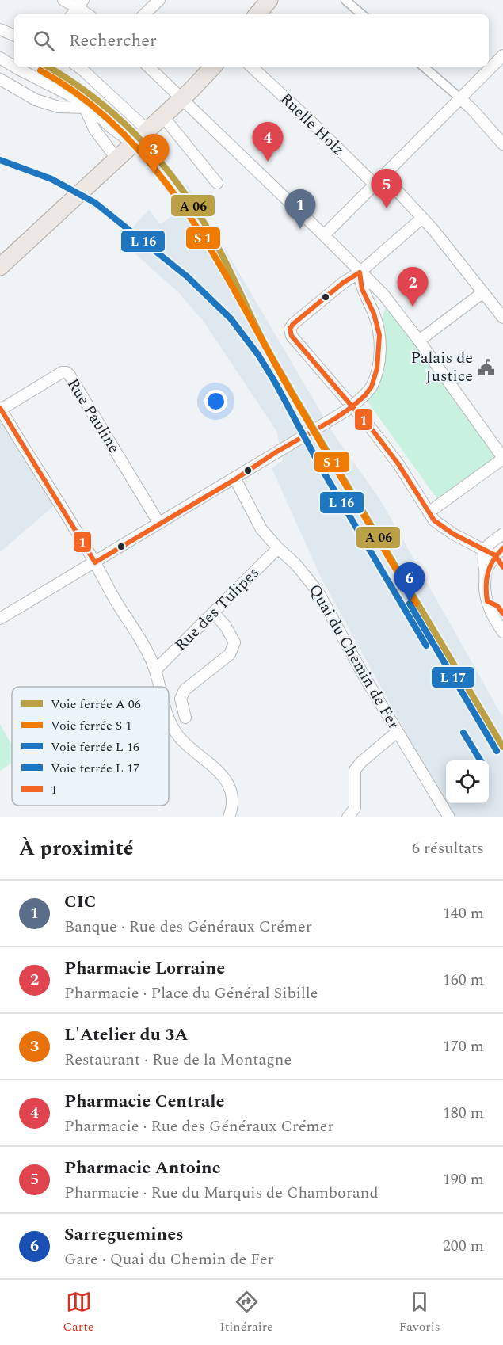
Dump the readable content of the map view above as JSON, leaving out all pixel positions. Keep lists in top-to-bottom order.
{
  "streets": {
    "street": [
      "Ruelle Holz",
      "Rue Pauline",
      "Rue des Tulipes",
      "Quai du Chemin de Fer"
    ]
  },
  "crossings": [
    ["Rue des Tulipes", "Quai du Chemin de Fer"]
  ],
  "places": {
    "public building": ["Palais de Justice"]
  },
  "lines": ["transit line 1"],
  "legend": [
    "Voie ferrée A 06",
    "Voie ferrée S 1",
    "Voie ferrée L 16",
    "Voie ferrée L 17",
    "1"
  ],
  "page": {
    "search": "Rechercher",
    "pins": [
      "4",
      "3",
      "5",
      "1",
      "2",
      "6"
    ],
    "heading": ["À proximité", "6 résultats"],
    "list": [
      {
        "mark": "1",
        "name": "CIC",
        "note": "Banque · Rue des Généraux Crémer",
        "value": "140 m"
      },
      {
        "mark": "2",
        "name": "Pharmacie Lorraine",
        "note": "Pharmacie · Place du Général Sibille",
        "value": "160 m"
      },
      {
        "mark": "3",
        "name": "L'Atelier du 3A",
        "note": "Restaurant · Rue de la Montagne",
        "value": "170 m"
      },
      {
        "mark": "4",
        "name": "Pharmacie Centrale",
        "note": "Pharmacie · Rue des Généraux Crémer",
        "value": "180 m"
      },
      {
        "mark": "5",
        "name": "Pharmacie Antoine",
        "note": "Pharmacie · Rue du Marquis de Chamborand",
        "value": "190 m"
      },
      {
        "mark": "6",
        "name": "Sarreguemines",
        "note": "Gare · Quai du Chemin de Fer",
        "value": "200 m"
      }
    ],
    "nav": ["Carte", "Itinéraire", "Favoris"]
  }
}
